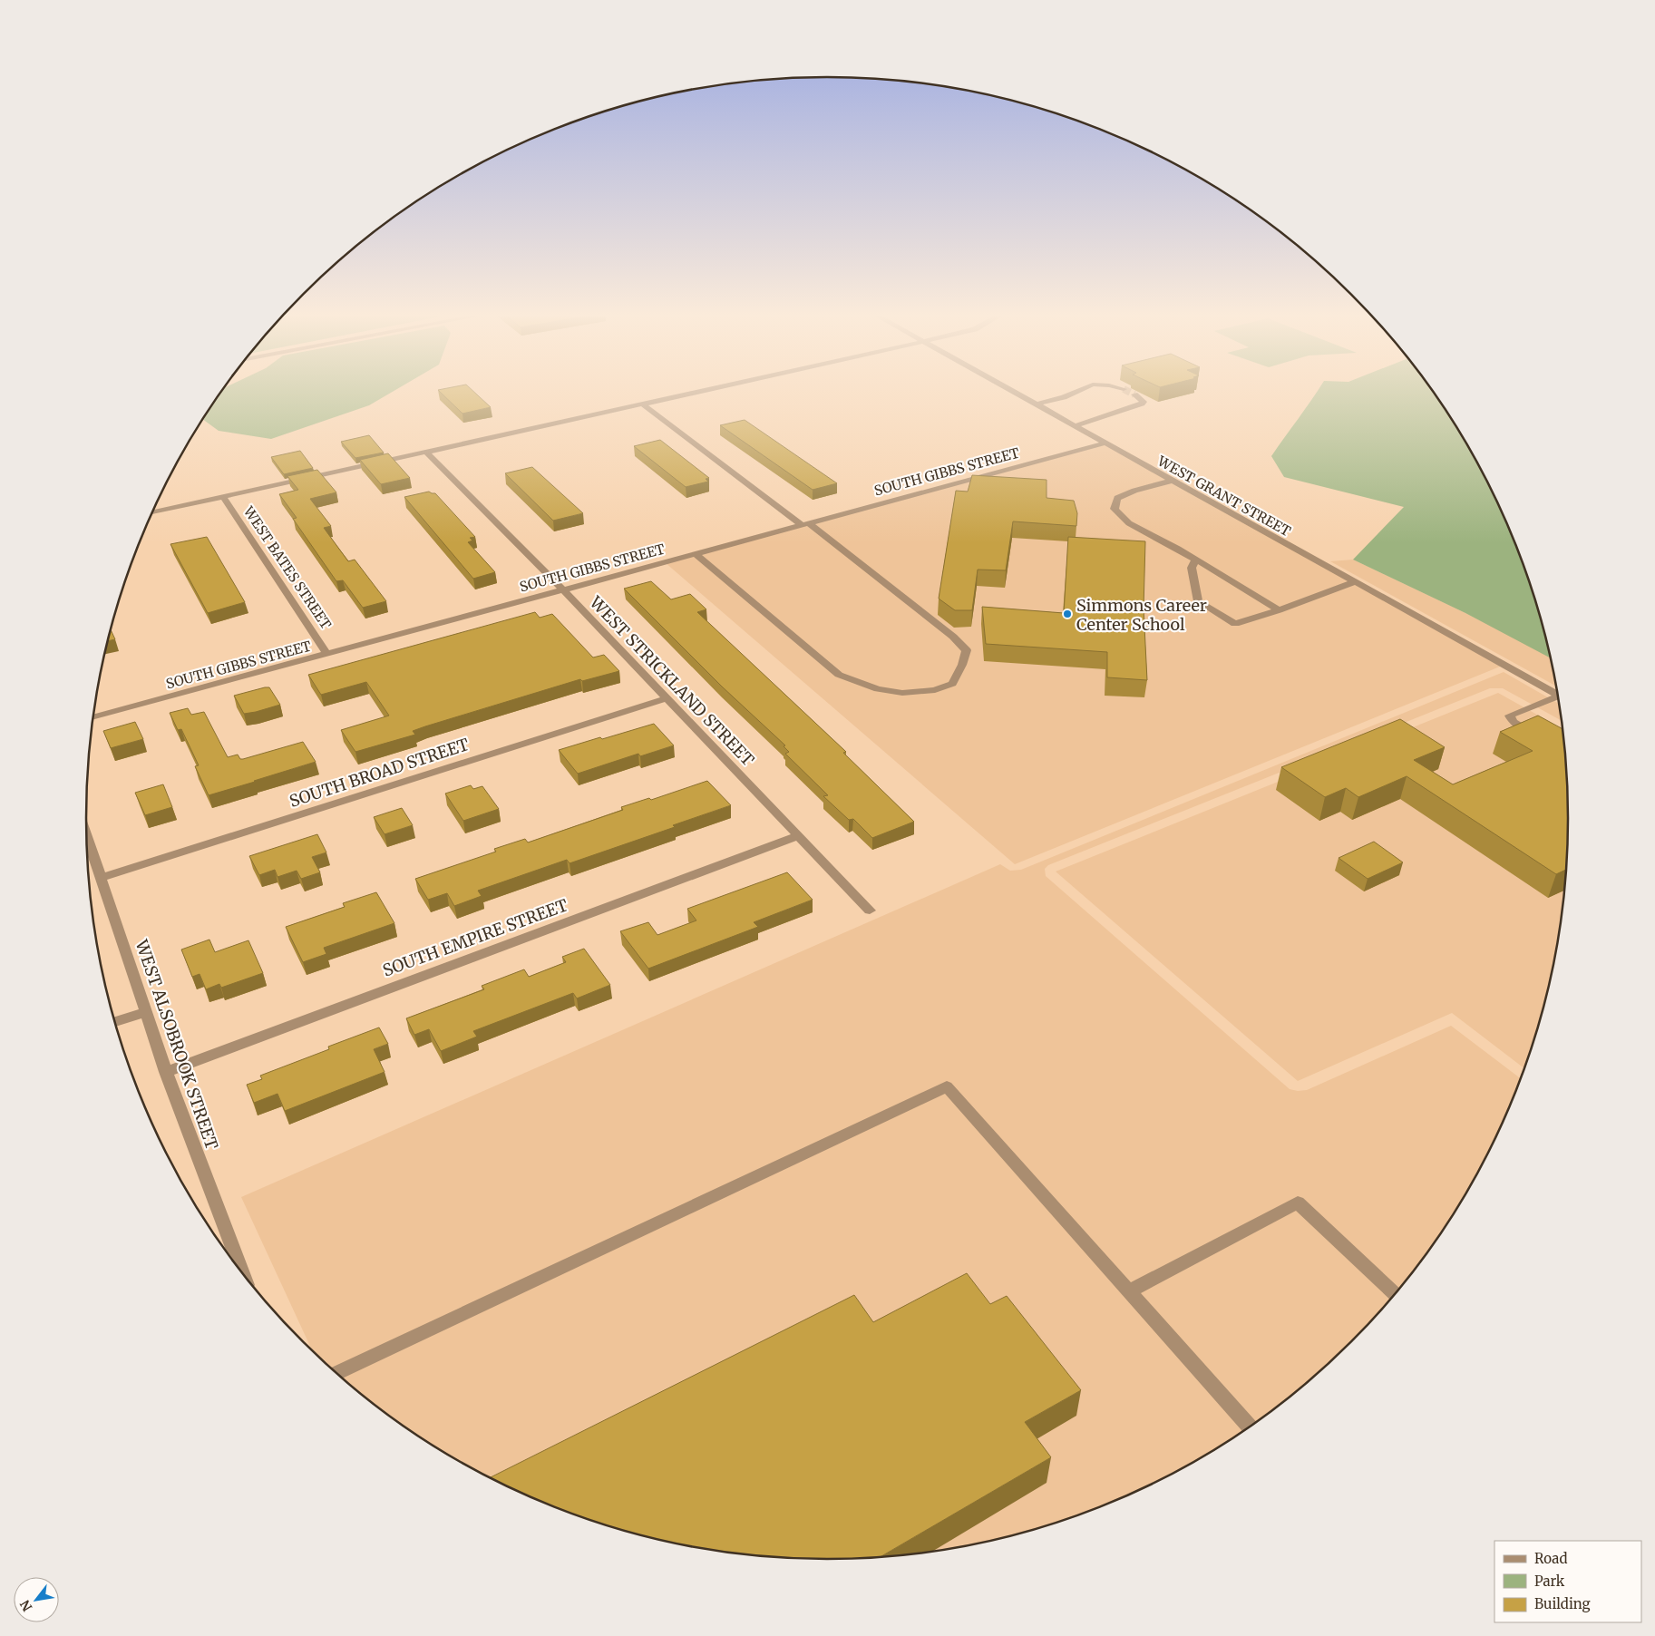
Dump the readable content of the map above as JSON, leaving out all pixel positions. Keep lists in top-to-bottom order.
{
  "streets": {
    "street": [
      "SOUTH GIBBS STREET",
      "WEST GRANT STREET",
      "WEST BATES STREET",
      "WEST STRICKLAND STREET",
      "SOUTH BROAD STREET",
      "SOUTH EMPIRE STREET",
      "WEST ALSOBROOK STREET"
    ]
  },
  "crossings": [
    ["SOUTH GIBBS STREET", "WEST GRANT STREET"],
    ["SOUTH GIBBS STREET", "WEST BATES STREET"],
    ["SOUTH GIBBS STREET", "WEST STRICKLAND STREET"],
    ["WEST STRICKLAND STREET", "SOUTH BROAD STREET"],
    ["WEST STRICKLAND STREET", "SOUTH EMPIRE STREET"],
    ["SOUTH BROAD STREET", "WEST ALSOBROOK STREET"],
    ["SOUTH EMPIRE STREET", "WEST ALSOBROOK STREET"]
  ],
  "places": ["Simmons Career Center School"],
  "legend": ["Road", "Park", "Building"],
  "north": "bottom left"
}
